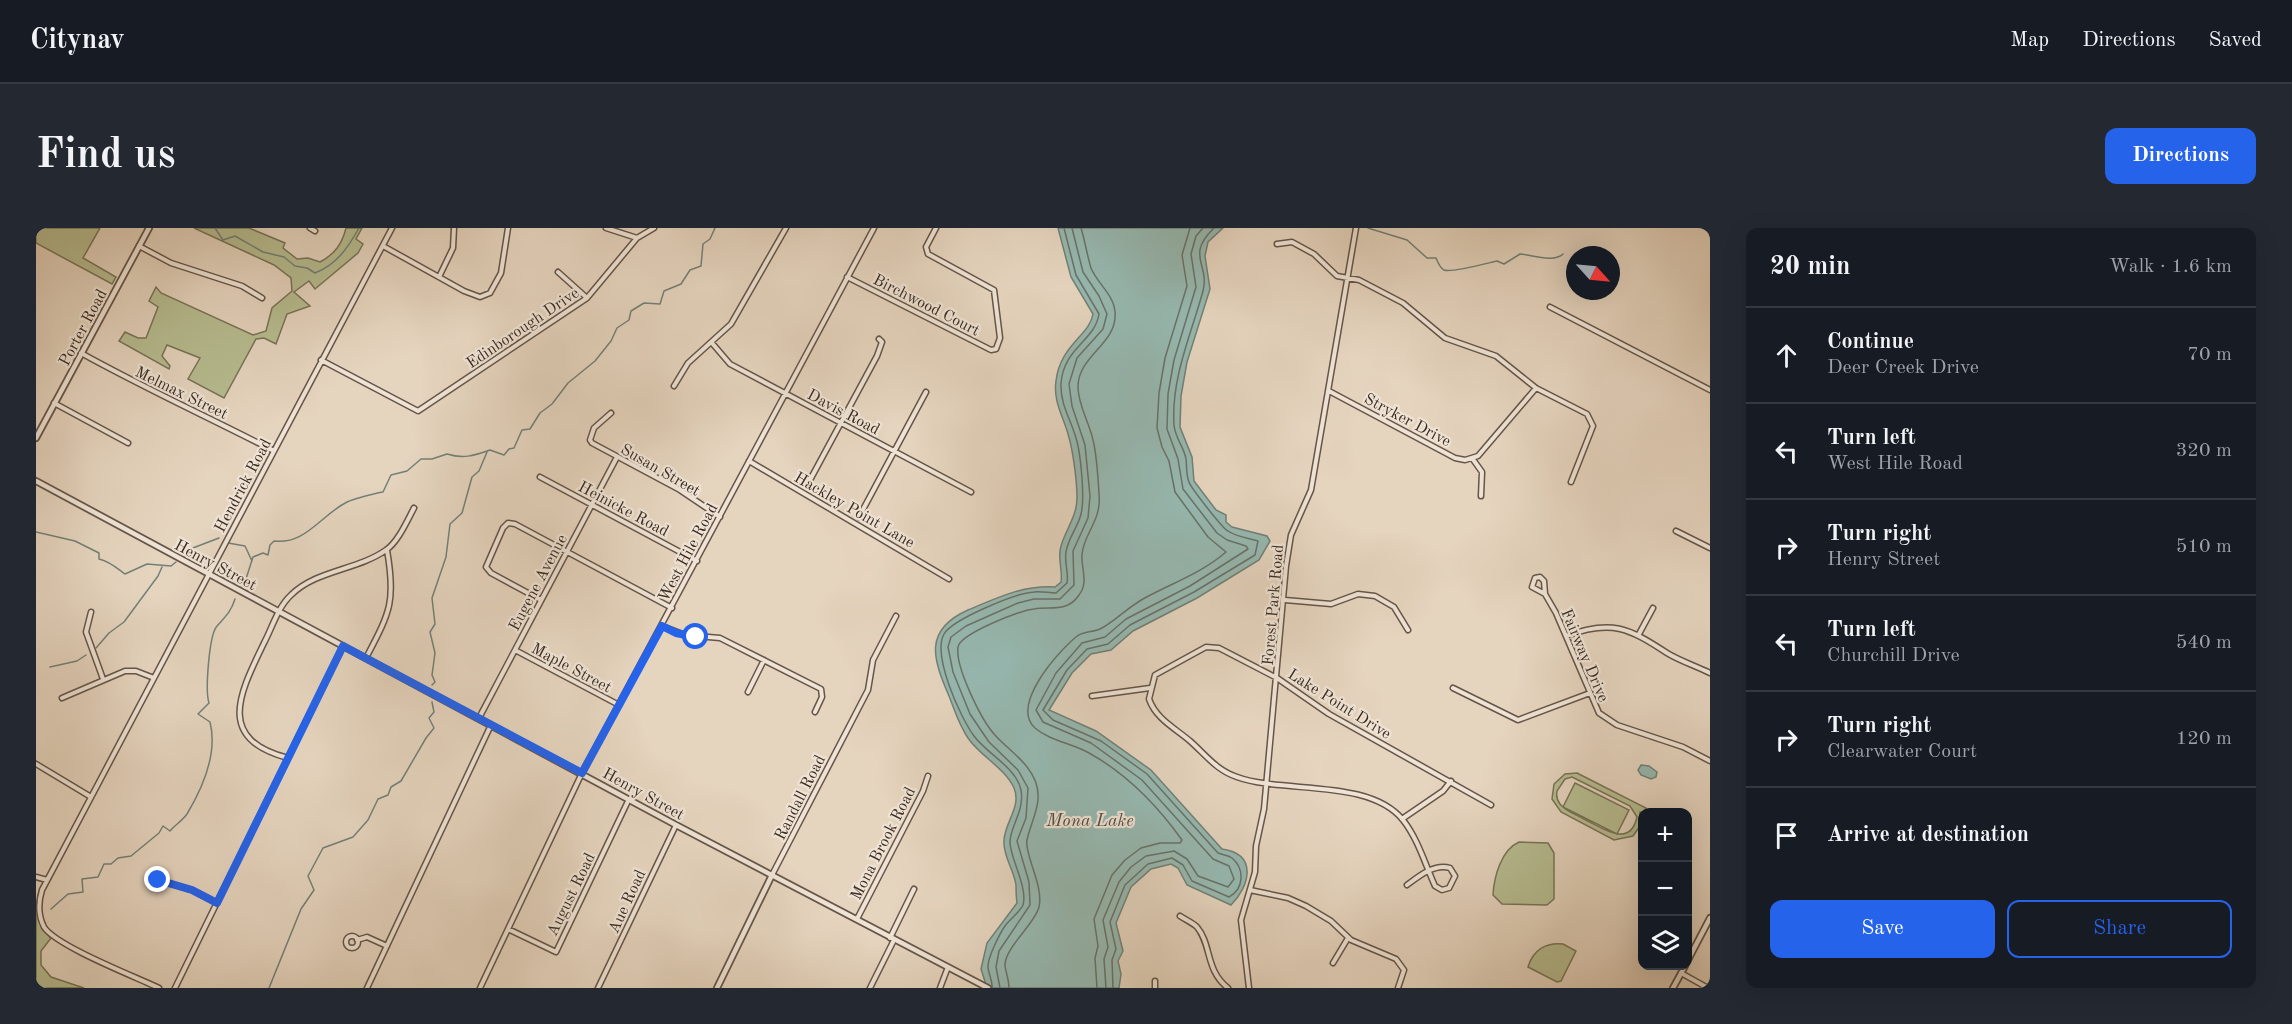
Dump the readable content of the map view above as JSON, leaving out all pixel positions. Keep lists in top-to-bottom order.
{
  "streets": {
    "street": [
      "Birchwood Court",
      "Porter Road",
      "Edinborough Drive",
      "Melmax Street",
      "Davis Road",
      "Stryker Drive",
      "Susan Street",
      "Hendrick Road",
      "Heinicke Road",
      "Hackley Point Lane",
      "West Hile Road",
      "Henry Street",
      "Eugene Avenue",
      "Forest Park Road",
      "Fairway Drive",
      "Maple Street",
      "Lake Point Drive",
      "Randall Road",
      "Mona Brook Road",
      "August Road",
      "Aue Road"
    ]
  },
  "crossings": [
    ["Birchwood Court", "West Hile Road"],
    ["Porter Road", "Melmax Street"],
    ["Edinborough Drive", "Hendrick Road"],
    ["Melmax Street", "Hendrick Road"],
    ["Davis Road", "West Hile Road"],
    ["Stryker Drive", "Forest Park Road"],
    ["Susan Street", "West Hile Road"],
    ["Susan Street", "Eugene Avenue"],
    ["Hendrick Road", "Henry Street"],
    ["Heinicke Road", "West Hile Road"],
    ["Heinicke Road", "Eugene Avenue"],
    ["Hackley Point Lane", "West Hile Road"],
    ["West Hile Road", "Henry Street"],
    ["West Hile Road", "Maple Street"],
    ["West Hile Road", "August Road"],
    ["Henry Street", "Eugene Avenue"],
    ["Henry Street", "Randall Road"],
    ["Henry Street", "Mona Brook Road"],
    ["Henry Street", "August Road"],
    ["Henry Street", "Aue Road"],
    ["Eugene Avenue", "Maple Street"],
    ["Forest Park Road", "Lake Point Drive"]
  ],
  "water": ["Mona Lake"],
  "north": "bottom right",
  "page": {
    "header": "Citynav",
    "nav": ["Map", "Directions", "Saved"],
    "buttons": [
      "Directions",
      ["Save", "Share"]
    ],
    "title": "Find us",
    "heading": ["20 min", "Walk · 1.6 km"],
    "list": [
      ["Continue", "Deer Creek Drive", "70 m"],
      ["Turn left", "West Hile Road", "320 m"],
      ["Turn right", "Henry Street", "510 m"],
      ["Turn left", "Churchill Drive", "540 m"],
      ["Turn right", "Clearwater Court", "120 m"],
      "Arrive at destination"
    ],
    "map_buttons": ["+", "−"]
  }
}
